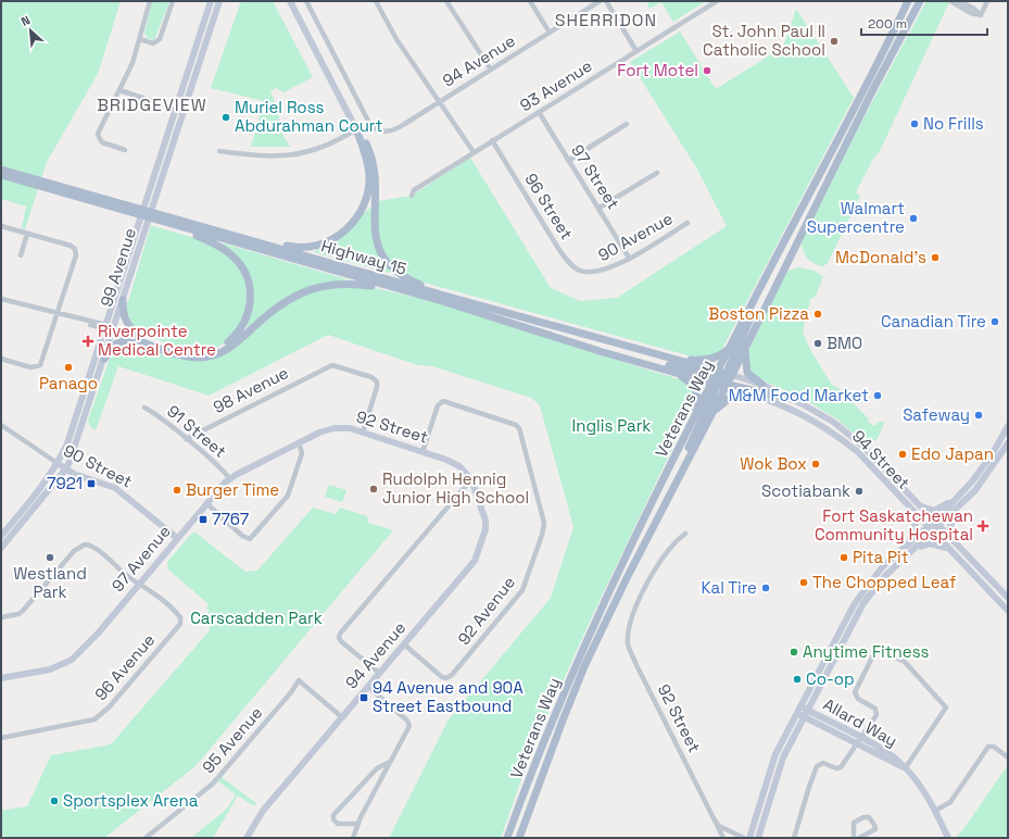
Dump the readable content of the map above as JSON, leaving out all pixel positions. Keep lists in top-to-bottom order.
{
  "streets": {
    "main road": [
      "94 Avenue",
      "Highway 15",
      "99 Avenue",
      "Veterans Way",
      "92 Street",
      "94 Street",
      "90 Street",
      "97 Avenue",
      "Allard Way"
    ],
    "street": [
      "93 Avenue",
      "97 Street",
      "96 Street",
      "90 Avenue",
      "98 Avenue",
      "91 Street",
      "92 Avenue",
      "96 Avenue",
      "95 Avenue"
    ]
  },
  "crossings": [
    ["94 Avenue", "92 Street"],
    ["94 Avenue", "92 Avenue"],
    ["94 Avenue", "95 Avenue"],
    ["93 Avenue", "97 Street"],
    ["93 Avenue", "96 Street"],
    ["97 Street", "90 Avenue"],
    ["96 Street", "90 Avenue"],
    ["Highway 15", "Veterans Way"],
    ["Highway 15", "94 Street"],
    ["99 Avenue", "90 Street"],
    ["98 Avenue", "92 Street"],
    ["98 Avenue", "91 Street"],
    ["Veterans Way", "94 Street"],
    ["92 Street", "97 Avenue"],
    ["92 Street", "92 Avenue"],
    ["91 Street", "97 Avenue"],
    ["90 Street", "97 Avenue"],
    ["97 Avenue", "96 Avenue"]
  ],
  "districts": ["SHERRIDON", "BRIDGEVIEW"],
  "parks": ["Inglis Park", "Carscadden Park"],
  "places": {
    "other": [
      "St. John Paul II Catholic School",
      "Fort Motel",
      "Muriel Ross Abdurahman Court",
      "No Frills",
      "Walmart Supercentre",
      "McDonald's",
      "Boston Pizza",
      "Canadian Tire",
      "BMO",
      "Panago",
      "M&M Food Market",
      "Safeway",
      "Edo Japan",
      "Wok Box",
      "Rudolph Hennig Junior High School",
      "Burger Time",
      "Scotiabank",
      "Westland Park",
      "Pita Pit",
      "The Chopped Leaf",
      "Kal Tire",
      "Anytime Fitness",
      "Co-op",
      "Sportsplex Arena"
    ],
    "health": ["Riverpointe Medical Centre", "Fort Saskatchewan Community Hospital"],
    "transit": ["7921", "7767", "94 Avenue and 90A Street Eastbound"]
  },
  "scale_bar": "200 m",
  "north": "top left"
}
